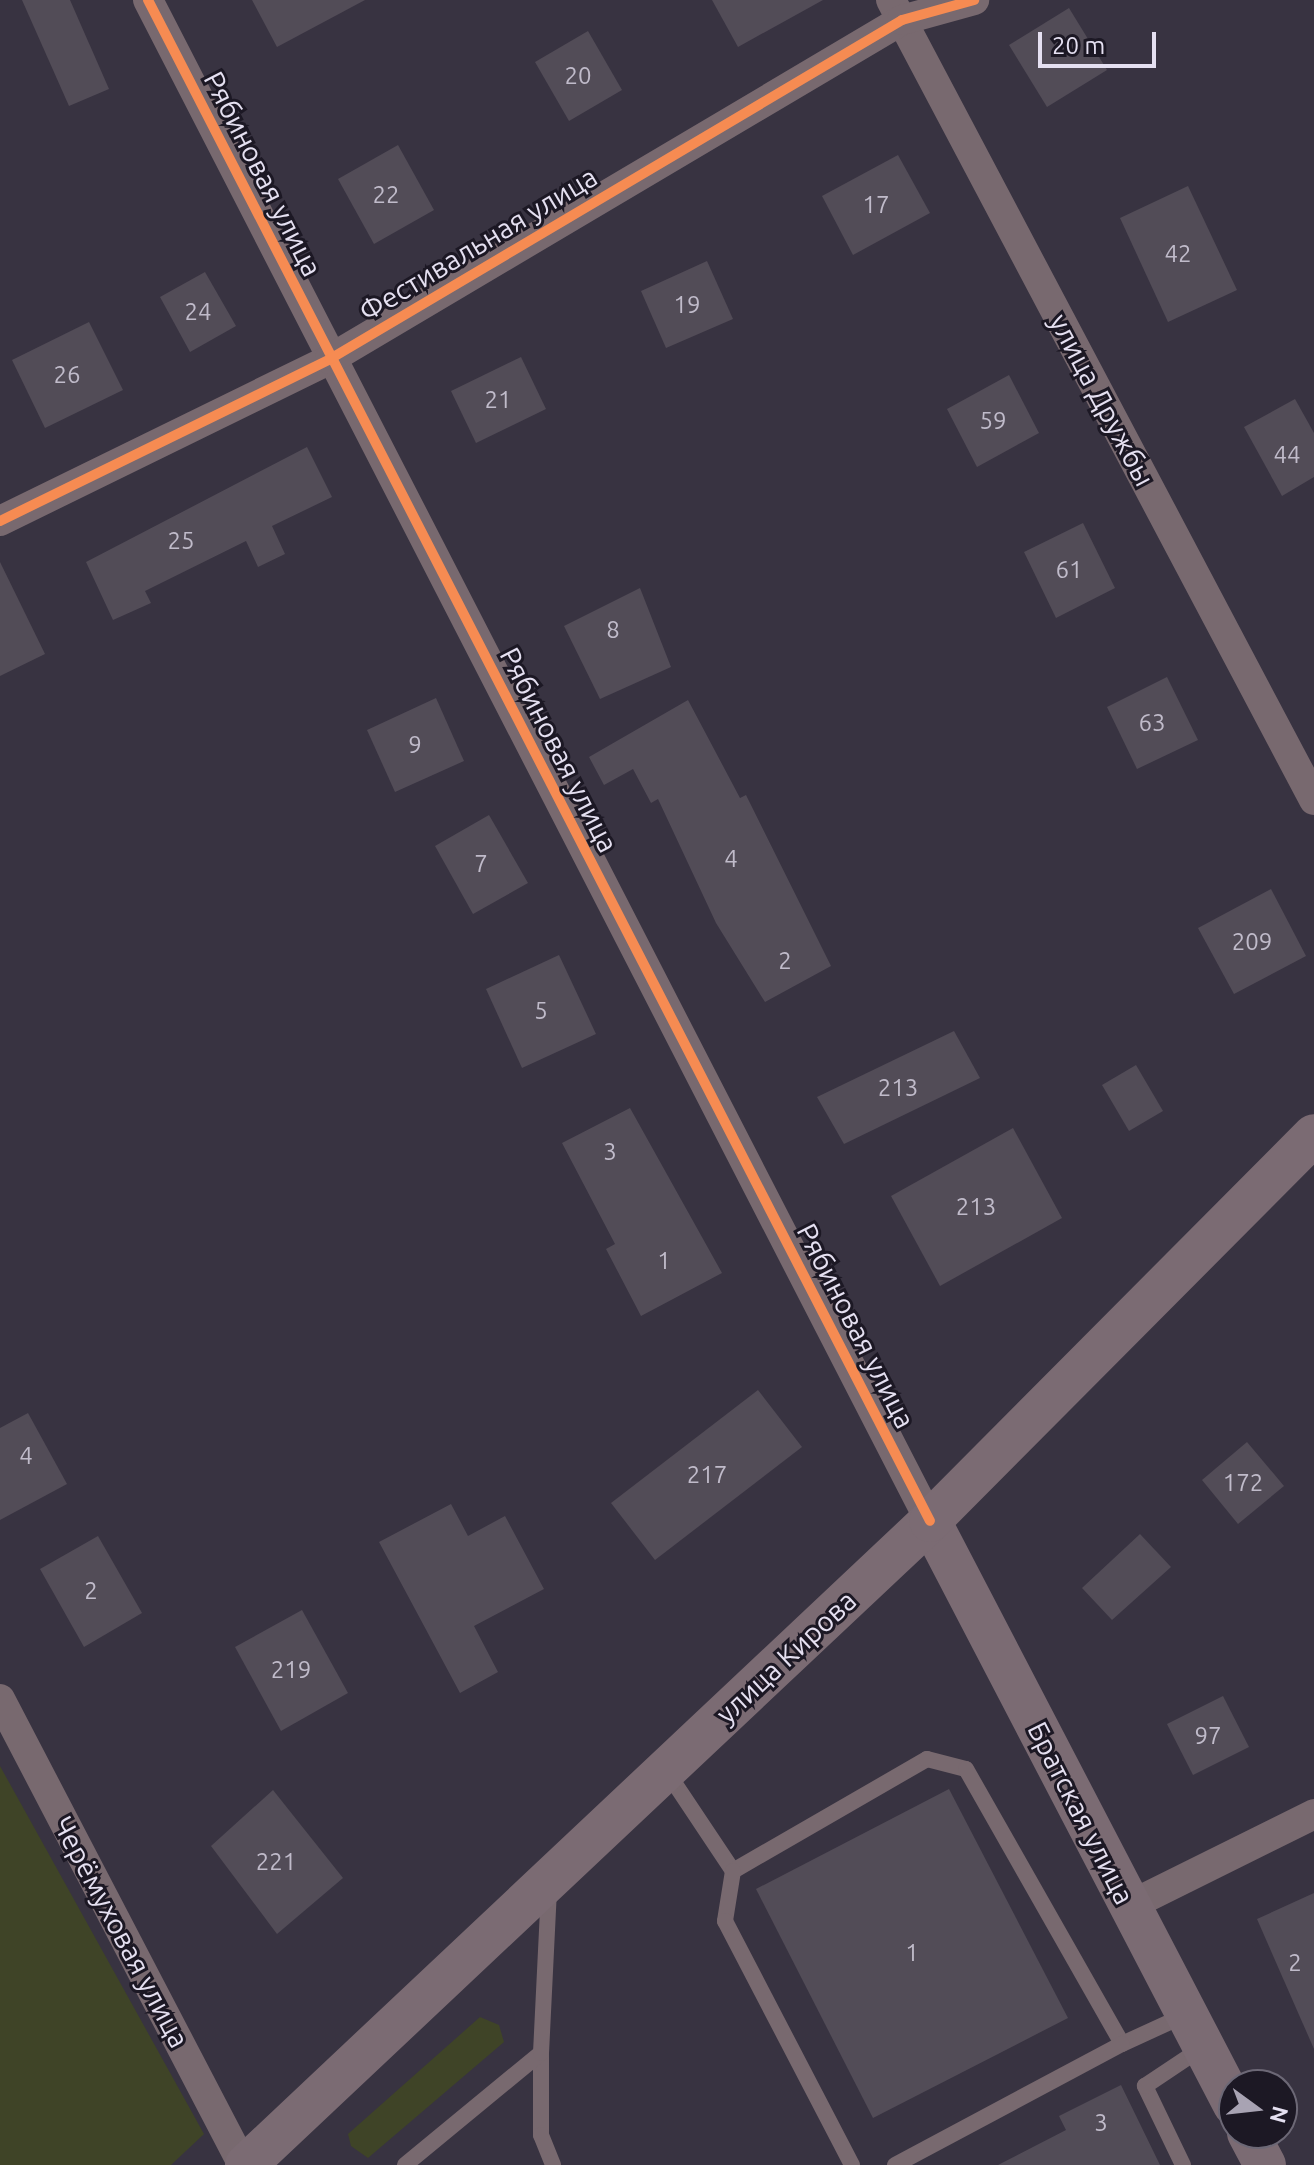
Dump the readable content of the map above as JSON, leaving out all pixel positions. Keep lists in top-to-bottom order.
{
  "streets": {
    "main road": ["улица Кирова", "Братская улица"],
    "street": [
      "Рябиновая улица",
      "Фестивальная улица",
      "улица Дружбы",
      "Черёмуховая улица"
    ]
  },
  "crossings": [
    ["Рябиновая улица", "Фестивальная улица"],
    ["Рябиновая улица", "улица Кирова"],
    ["Рябиновая улица", "Братская улица"],
    ["Фестивальная улица", "улица Дружбы"],
    ["улица Кирова", "Братская улица"],
    ["улица Кирова", "Черёмуховая улица"]
  ],
  "house_numbers": [
    "20",
    "22",
    "17",
    "42",
    "19",
    "24",
    "26",
    "21",
    "59",
    "44",
    "25",
    "61",
    "8",
    "63",
    "9",
    "4",
    "7",
    "209",
    "2",
    "5",
    "213",
    "3",
    "213",
    "1",
    "4",
    "217",
    "172",
    "2",
    "219",
    "97",
    "221",
    "1",
    "2",
    "3"
  ],
  "scale_bar": "20 m",
  "north": "right"
}
